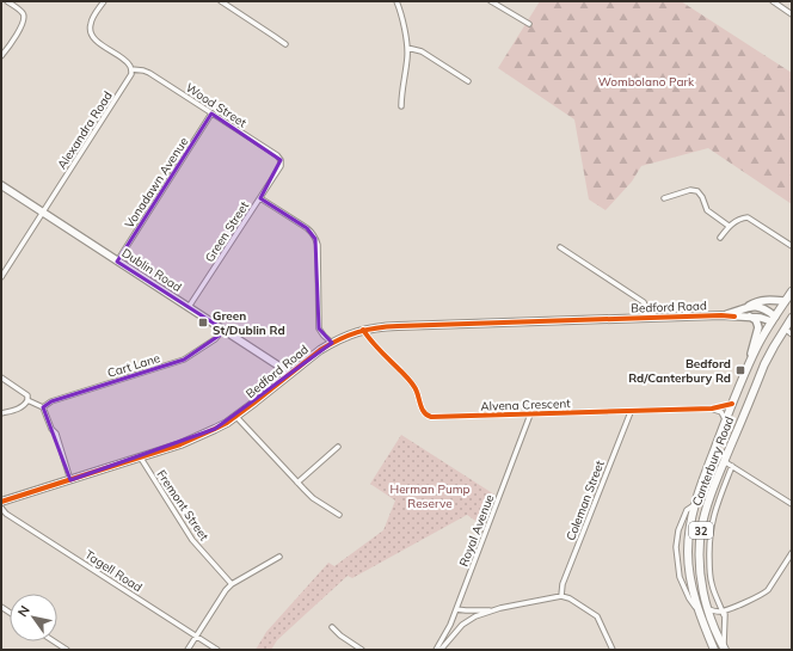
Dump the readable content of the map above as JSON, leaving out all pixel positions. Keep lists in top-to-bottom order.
{
  "streets": {
    "main road": [
      "Dublin Road",
      "Bedford Road",
      "Canterbury Road",
      "32"
    ],
    "street": [
      "Wood Street",
      "Alexandra Road",
      "Vonadawn Avenue",
      "Green Street",
      "Cart Lane",
      "Alvena Crescent",
      "Coleman Street",
      "Fremont Street",
      "Royal Avenue",
      "Tagell Road"
    ]
  },
  "crossings": [
    ["Wood Street", "Alexandra Road"],
    ["Wood Street", "Vonadawn Avenue"],
    ["Wood Street", "Green Street"],
    ["Alexandra Road", "Dublin Road"],
    ["Vonadawn Avenue", "Dublin Road"],
    ["Green Street", "Dublin Road"],
    ["Dublin Road", "Bedford Road"],
    ["Dublin Road", "Cart Lane"],
    ["Bedford Road", "Alvena Crescent"],
    ["Bedford Road", "Canterbury Road"],
    ["Bedford Road", "Fremont Street"],
    ["Alvena Crescent", "Canterbury Road"],
    ["Alvena Crescent", "Coleman Street"],
    ["Alvena Crescent", "Royal Avenue"]
  ],
  "parks": ["Wombolano Park", "Herman Pump Reserve"],
  "places": {
    "transit": ["Green St/Dublin Rd", "Bedford Rd/Canterbury Rd"]
  },
  "north": "top left"
}
